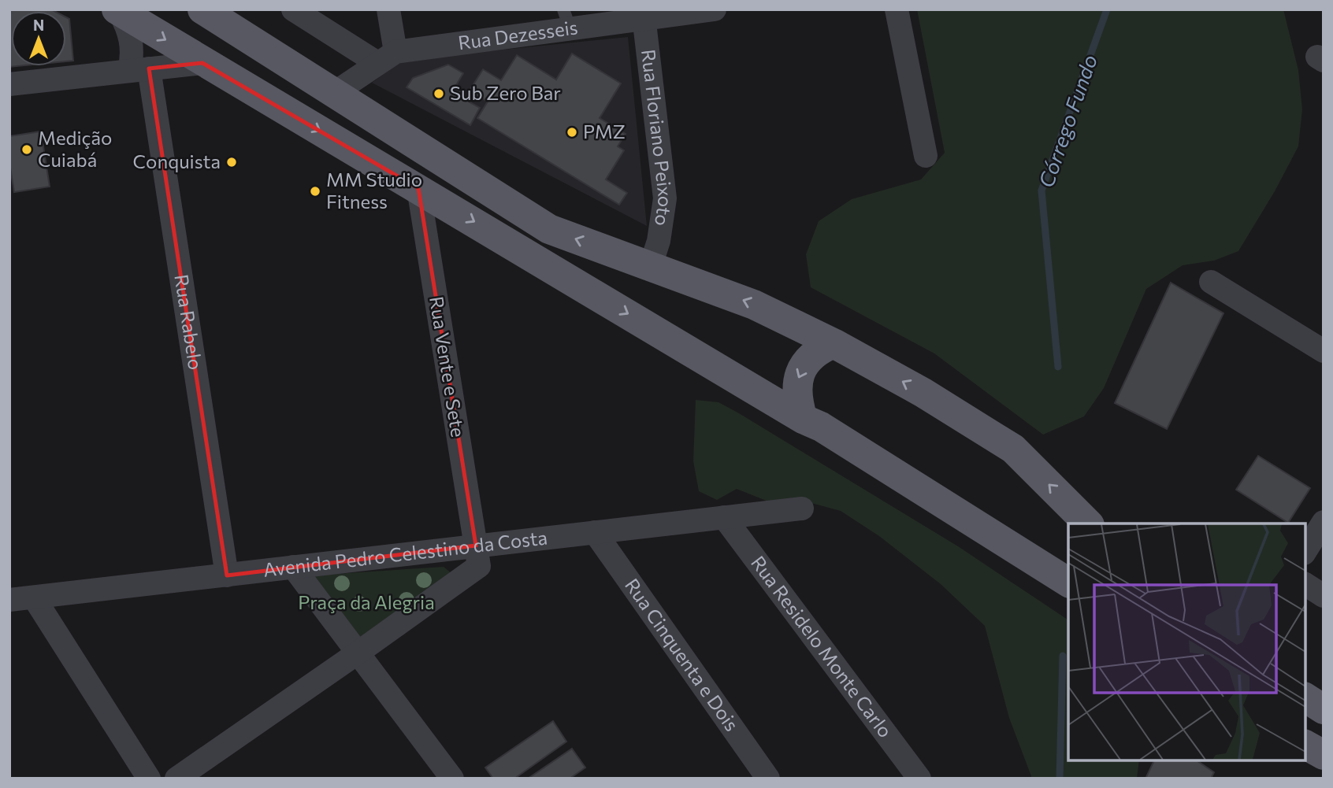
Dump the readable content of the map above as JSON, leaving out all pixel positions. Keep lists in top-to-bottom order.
{
  "streets": {
    "street": [
      "Rua Dezesseis",
      "Rua Floriano Peixoto",
      "Rua Rabelo",
      "Rua Vente e Sete",
      "Avenida Pedro Celestino da Costa",
      "Rua Residelo Monte Carlo",
      "Rua Cinquenta e Dois"
    ]
  },
  "crossings": [
    ["Rua Dezesseis", "Rua Floriano Peixoto"],
    ["Rua Rabelo", "Avenida Pedro Celestino da Costa"],
    ["Rua Vente e Sete", "Avenida Pedro Celestino da Costa"],
    ["Avenida Pedro Celestino da Costa", "Rua Residelo Monte Carlo"],
    ["Avenida Pedro Celestino da Costa", "Rua Cinquenta e Dois"]
  ],
  "water": ["Córrego Fundo"],
  "parks": ["Praça da Alegria"],
  "places": [
    "Sub Zero Bar",
    "PMZ",
    "Medição Cuiabá",
    "Conquista",
    "MM Studio Fitness"
  ],
  "north": "top"
}
